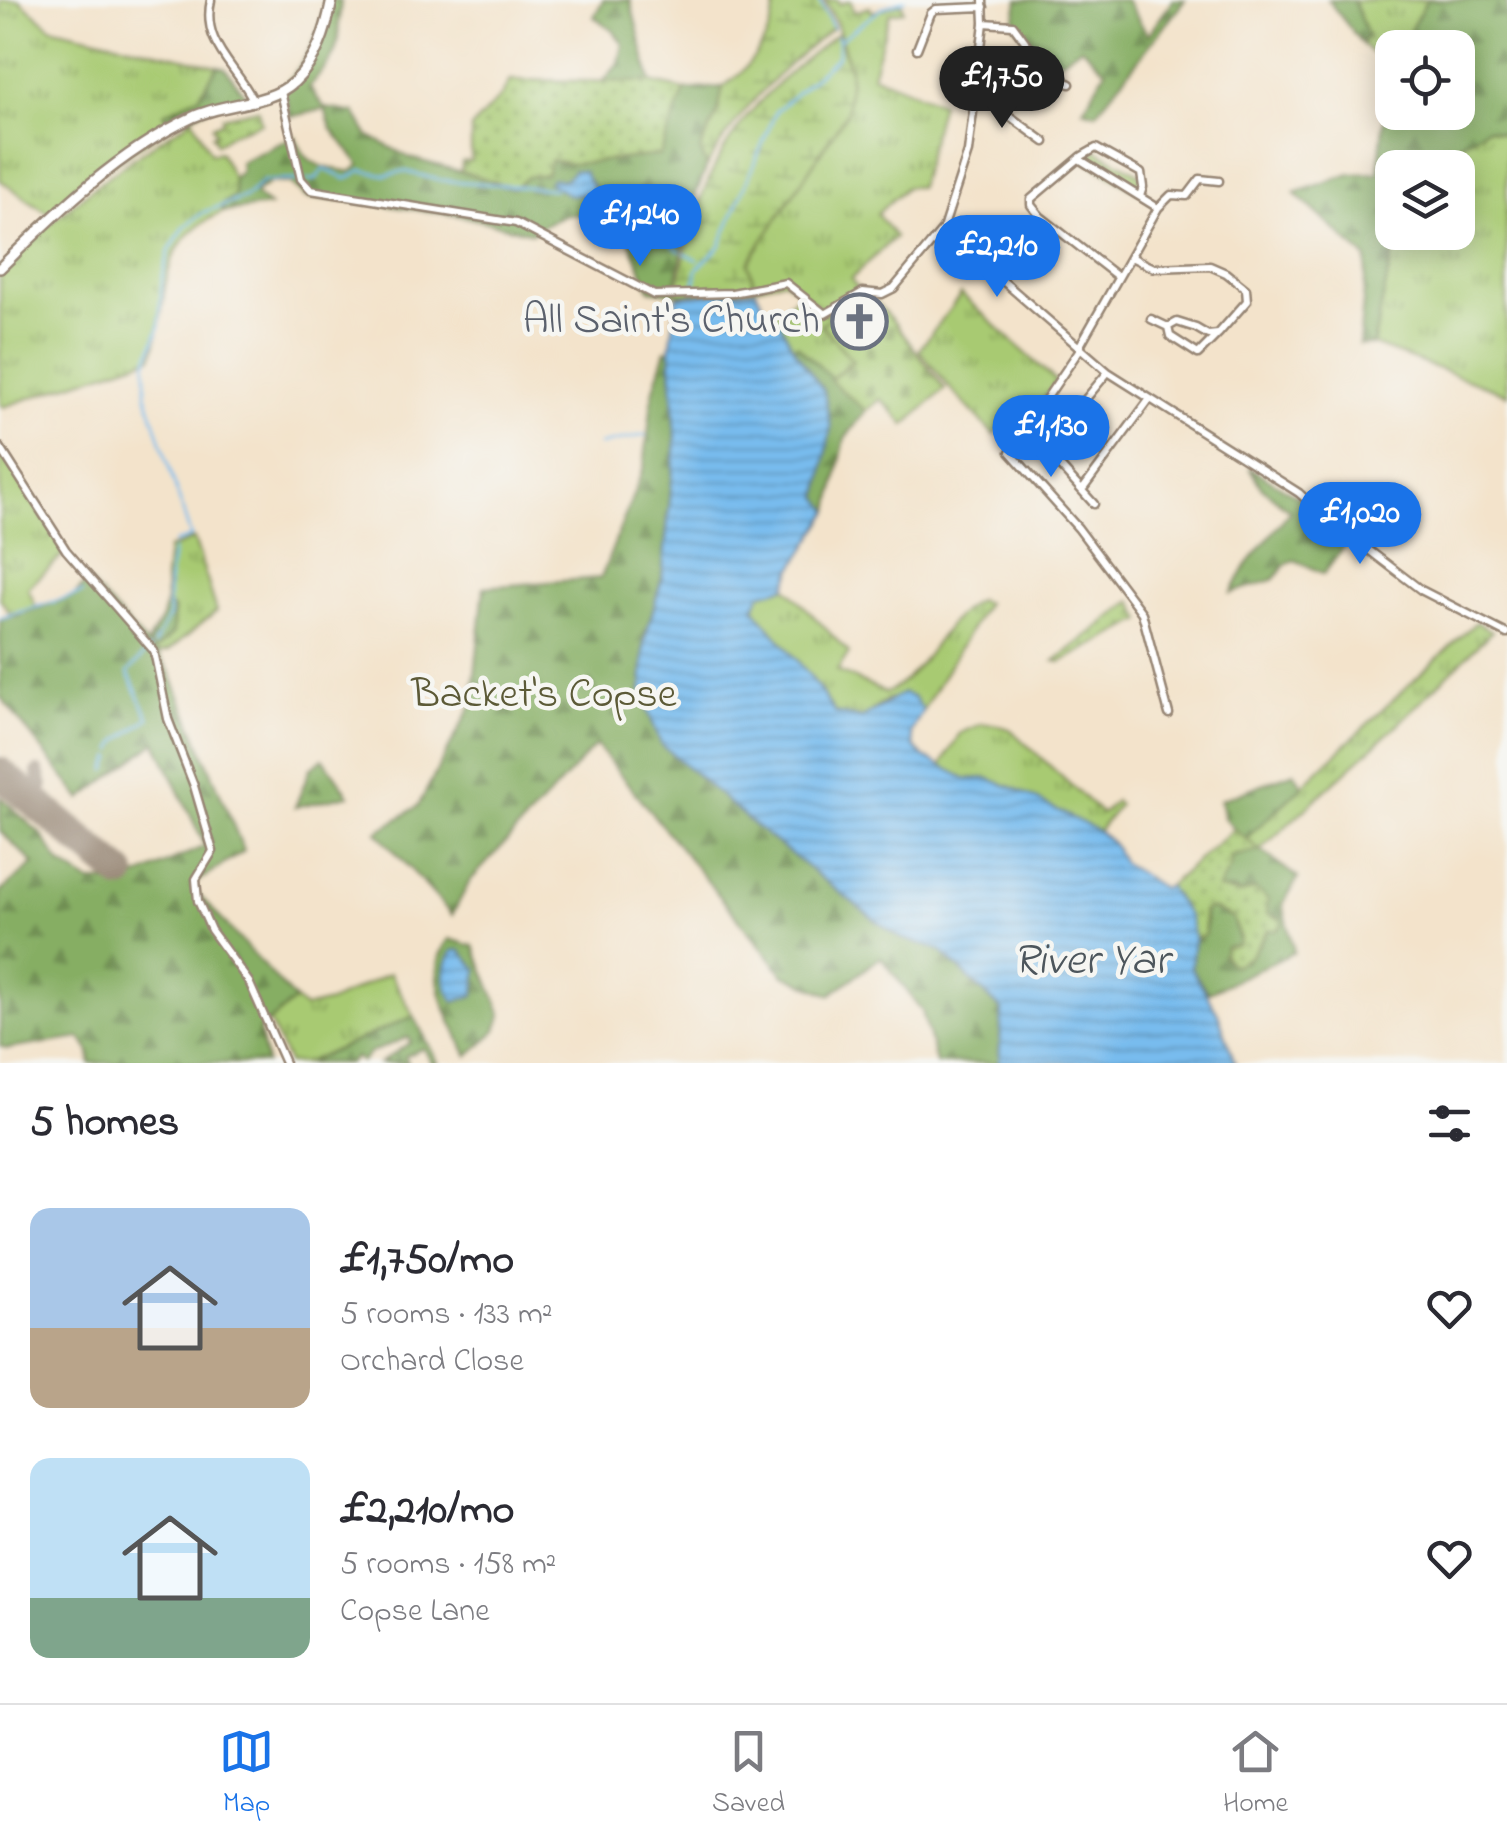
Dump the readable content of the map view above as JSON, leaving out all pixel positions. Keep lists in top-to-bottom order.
{
  "water": ["River Yar"],
  "parks": ["Backet's Copse"],
  "places": {
    "church": ["All Saint's Church"]
  },
  "page": {
    "price": [
      "£1,750",
      "£1,240",
      "£2,210",
      "£1,130",
      "£1,020"
    ],
    "heading": "5 homes",
    "list": [
      {
        "name": "£1,750/mo",
        "note": "5 rooms · 133 m² · Orchard Close"
      },
      {
        "name": "£2,210/mo",
        "note": "5 rooms · 158 m² · Copse Lane"
      }
    ],
    "tabs": ["Map", "Saved", "Home"]
  }
}
